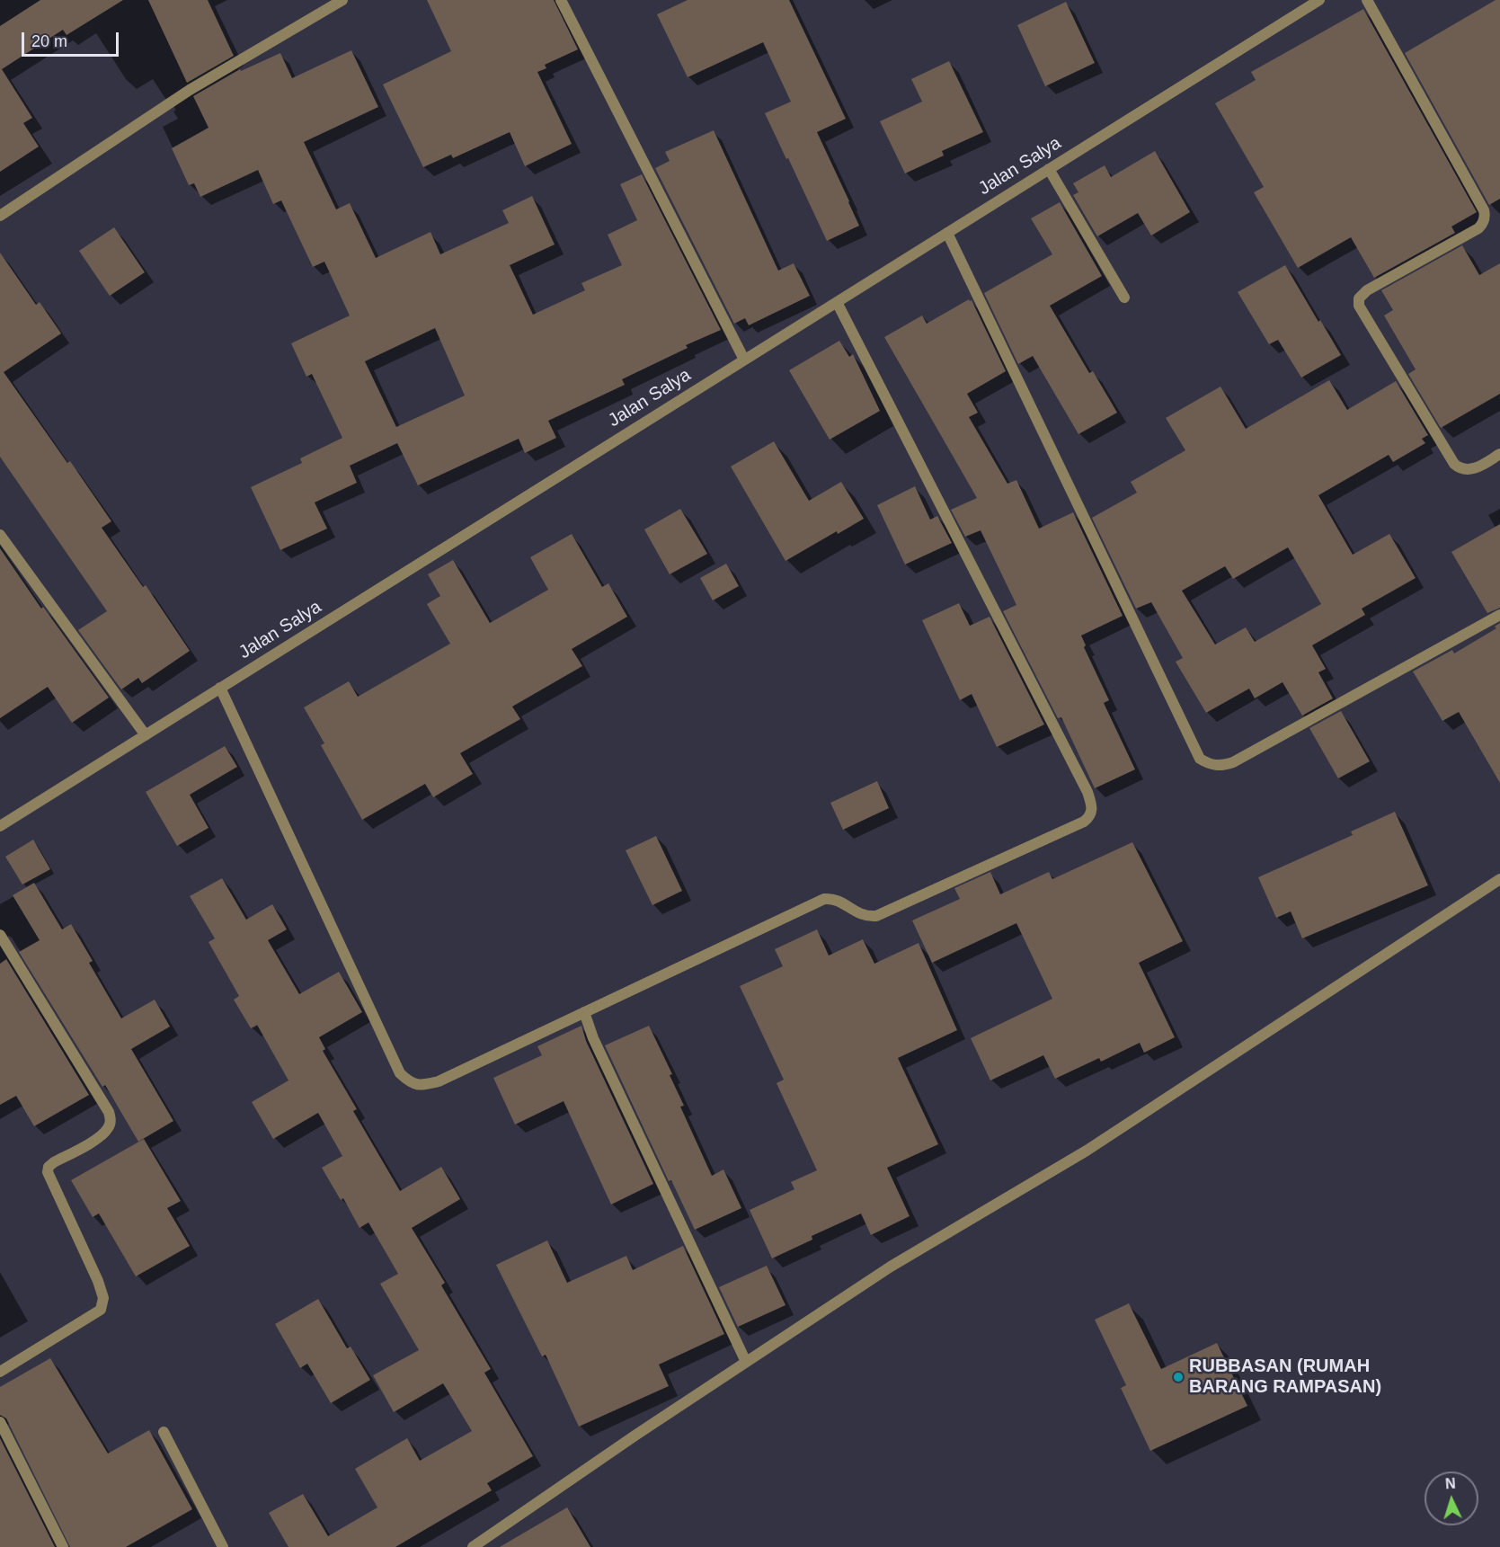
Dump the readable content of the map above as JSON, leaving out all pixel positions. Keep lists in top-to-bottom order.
{
  "streets": {
    "street": ["Jalan Salya"]
  },
  "places": ["RUBBASAN (RUMAH BARANG RAMPASAN)"],
  "scale_bar": "20 m",
  "north": "top"
}
